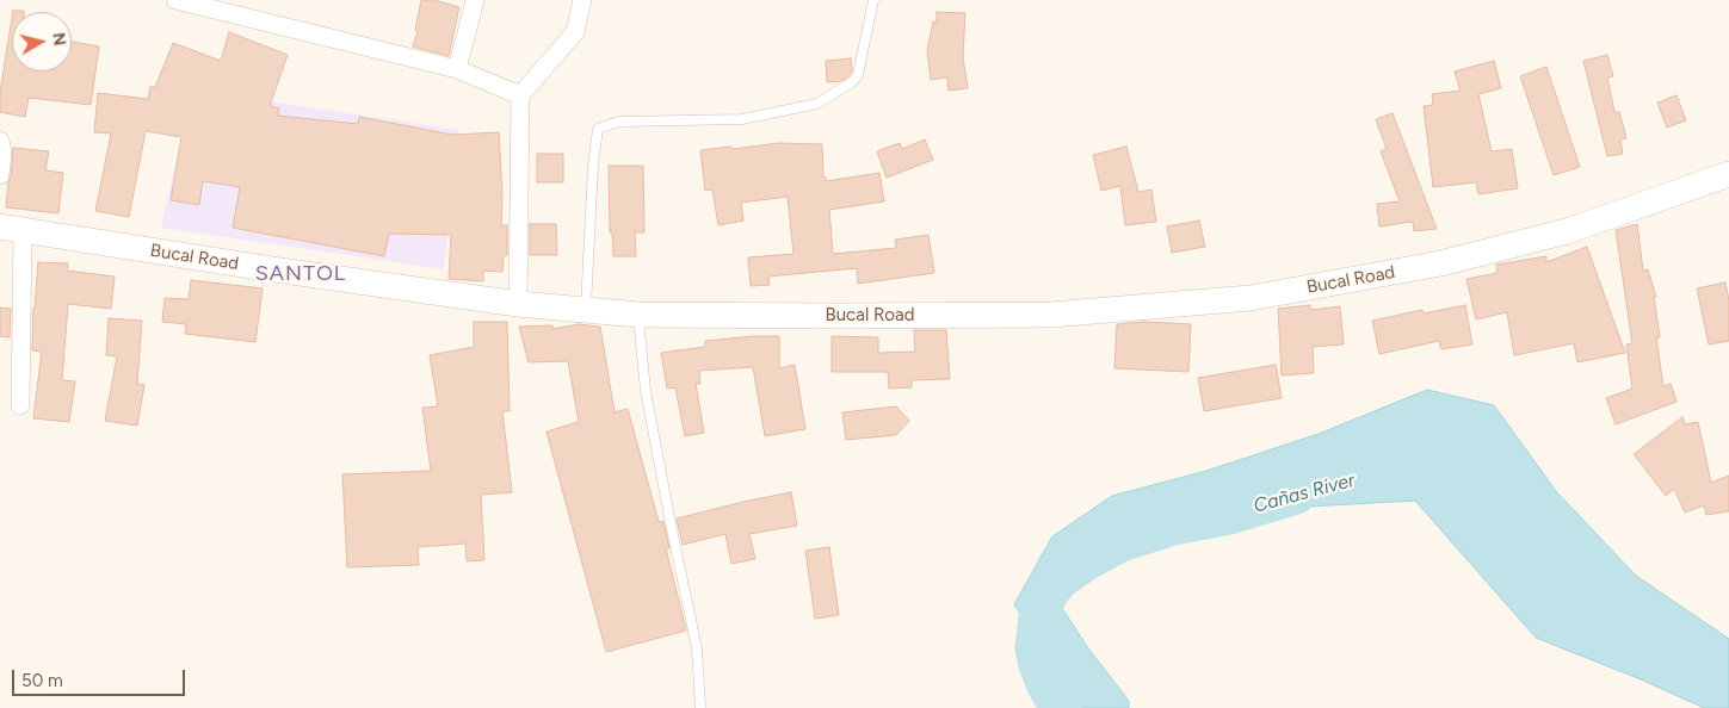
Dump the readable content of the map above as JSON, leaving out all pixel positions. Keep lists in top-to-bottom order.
{
  "streets": {
    "street": ["Bucal Road"]
  },
  "districts": ["SANTOL"],
  "water": ["Cañas River"],
  "scale_bar": "50 m",
  "north": "right"
}
